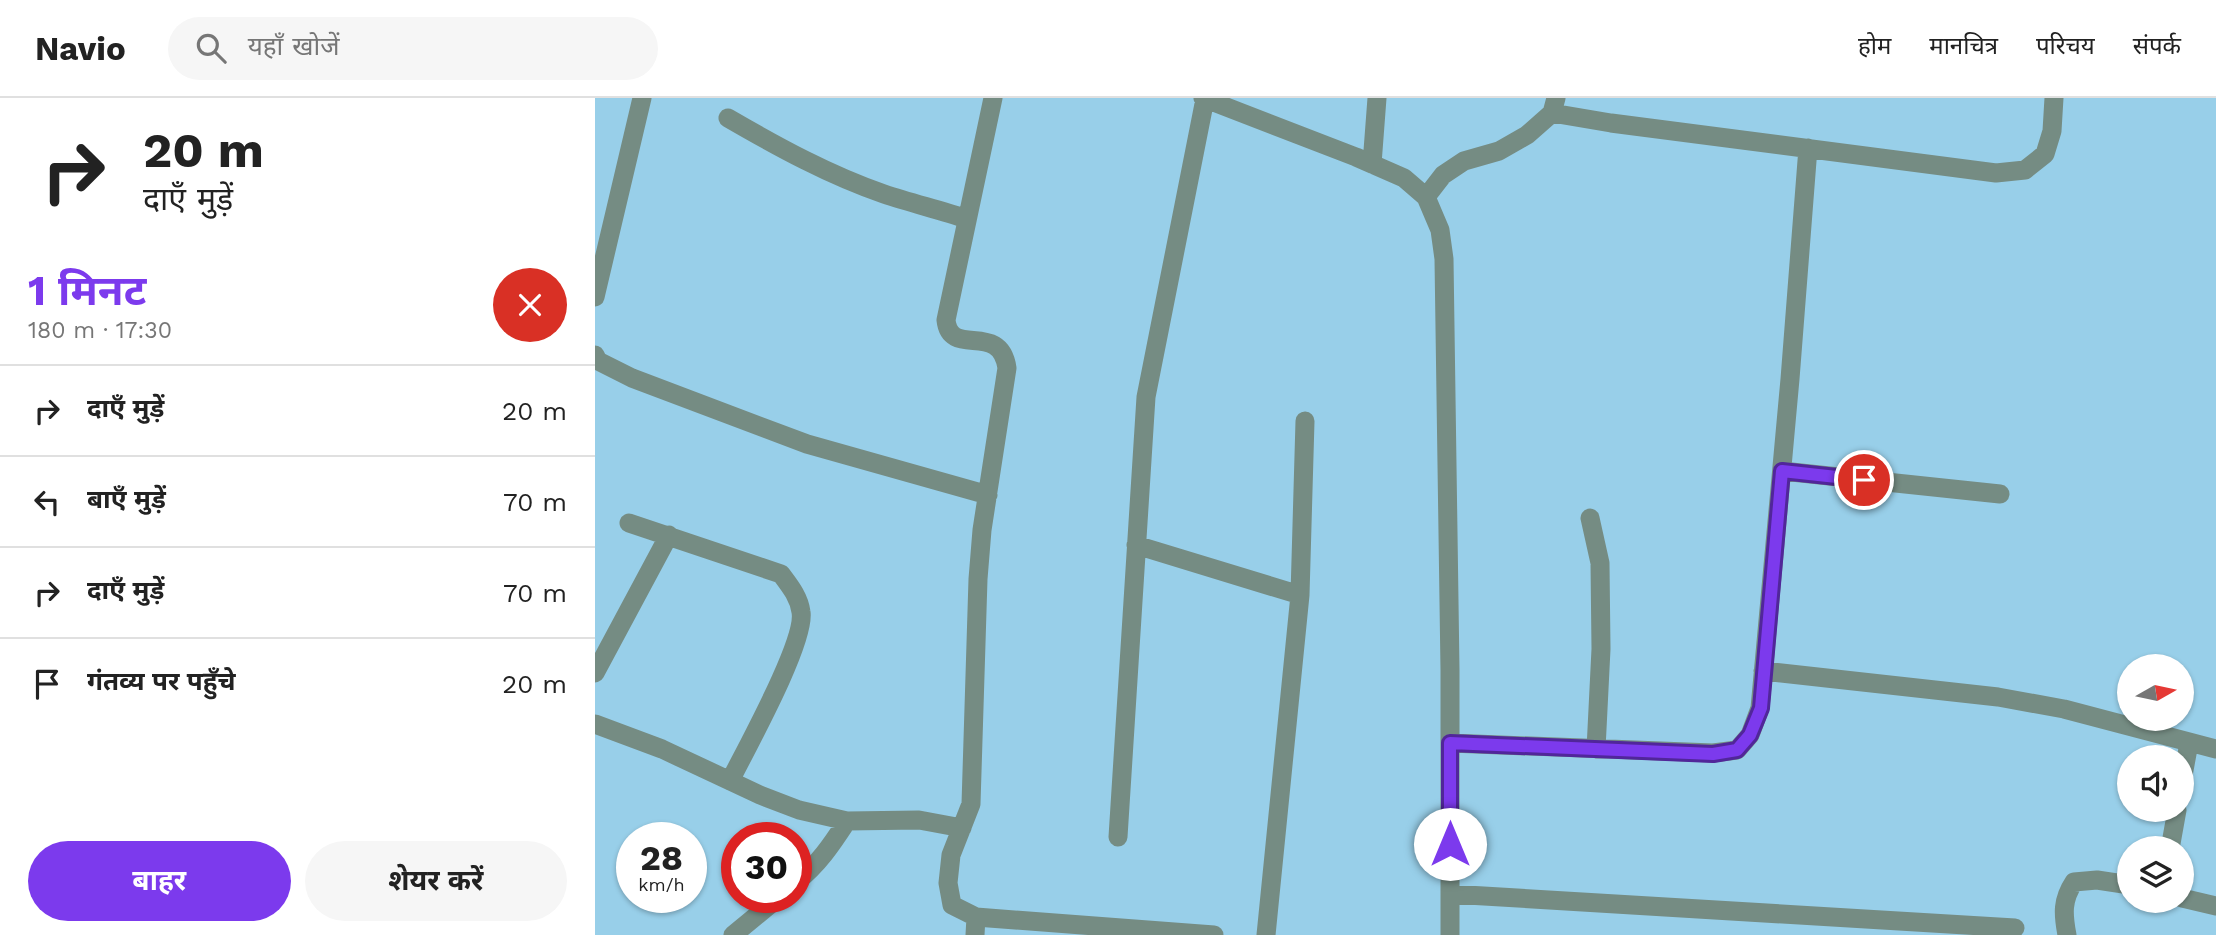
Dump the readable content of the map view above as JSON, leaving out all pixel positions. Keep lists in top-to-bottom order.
{
  "north": "right",
  "page": {
    "header": "Navio",
    "search": "यहाँ खोजें",
    "nav": [
      "होम",
      "मानचित्र",
      "परिचय",
      "संपर्क"
    ],
    "turn": ["20 m", "दाएँ मुड़ें"],
    "heading": ["1 मिनट", "180 m · 17:30"],
    "list": [
      {
        "name": "दाएँ मुड़ें",
        "value": "20 m"
      },
      {
        "name": "बाएँ मुड़ें",
        "value": "70 m"
      },
      {
        "name": "दाएँ मुड़ें",
        "value": "70 m"
      },
      {
        "name": "गंतव्य पर पहुँचे",
        "value": "20 m"
      }
    ],
    "speed": "28 km/h",
    "limit": "30",
    "buttons": ["बाहर", "शेयर करें"]
  }
}
